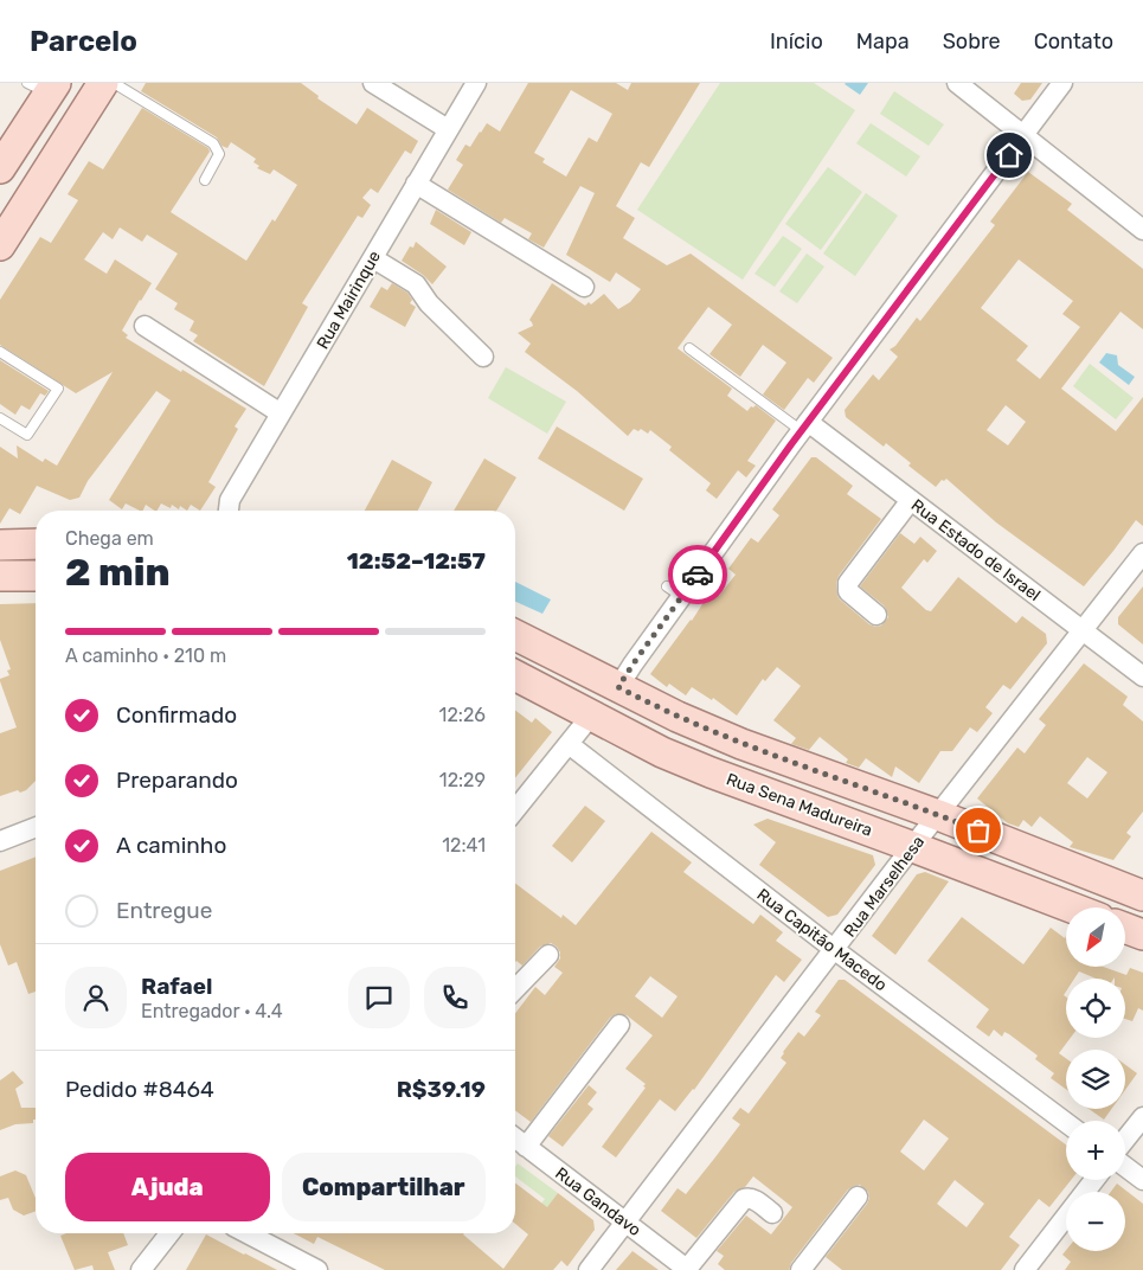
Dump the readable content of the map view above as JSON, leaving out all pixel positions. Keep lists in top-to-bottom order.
{
  "streets": {
    "main road": ["Rua Sena Madureira"],
    "street": [
      "Rua Mairinque",
      "Rua Estado de Israel",
      "Rua Marselhesa",
      "Rua Capitão Macedo",
      "Rua Gandavo"
    ]
  },
  "crossings": [
    ["Rua Estado de Israel", "Rua Marselhesa"],
    ["Rua Sena Madureira", "Rua Marselhesa"],
    ["Rua Marselhesa", "Rua Capitão Macedo"],
    ["Rua Marselhesa", "Rua Gandavo"]
  ],
  "north": "bottom left",
  "page": {
    "header": "Parcelo",
    "nav": [
      "Início",
      "Mapa",
      "Sobre",
      "Contato"
    ],
    "heading": ["2 min", "Chega em", "12:52–12:57"],
    "panel": [
      "Rafael",
      "Entregador · 4.4",
      "Pedido #8464",
      "R$39.19"
    ],
    "bar": "A caminho · 210 m",
    "list": [
      ["Confirmado", "12:26"],
      ["Preparando", "12:29"],
      ["A caminho", "12:41"],
      "Entregue"
    ],
    "map_buttons": ["+", "−"],
    "buttons": ["Ajuda", "Compartilhar"]
  }
}
